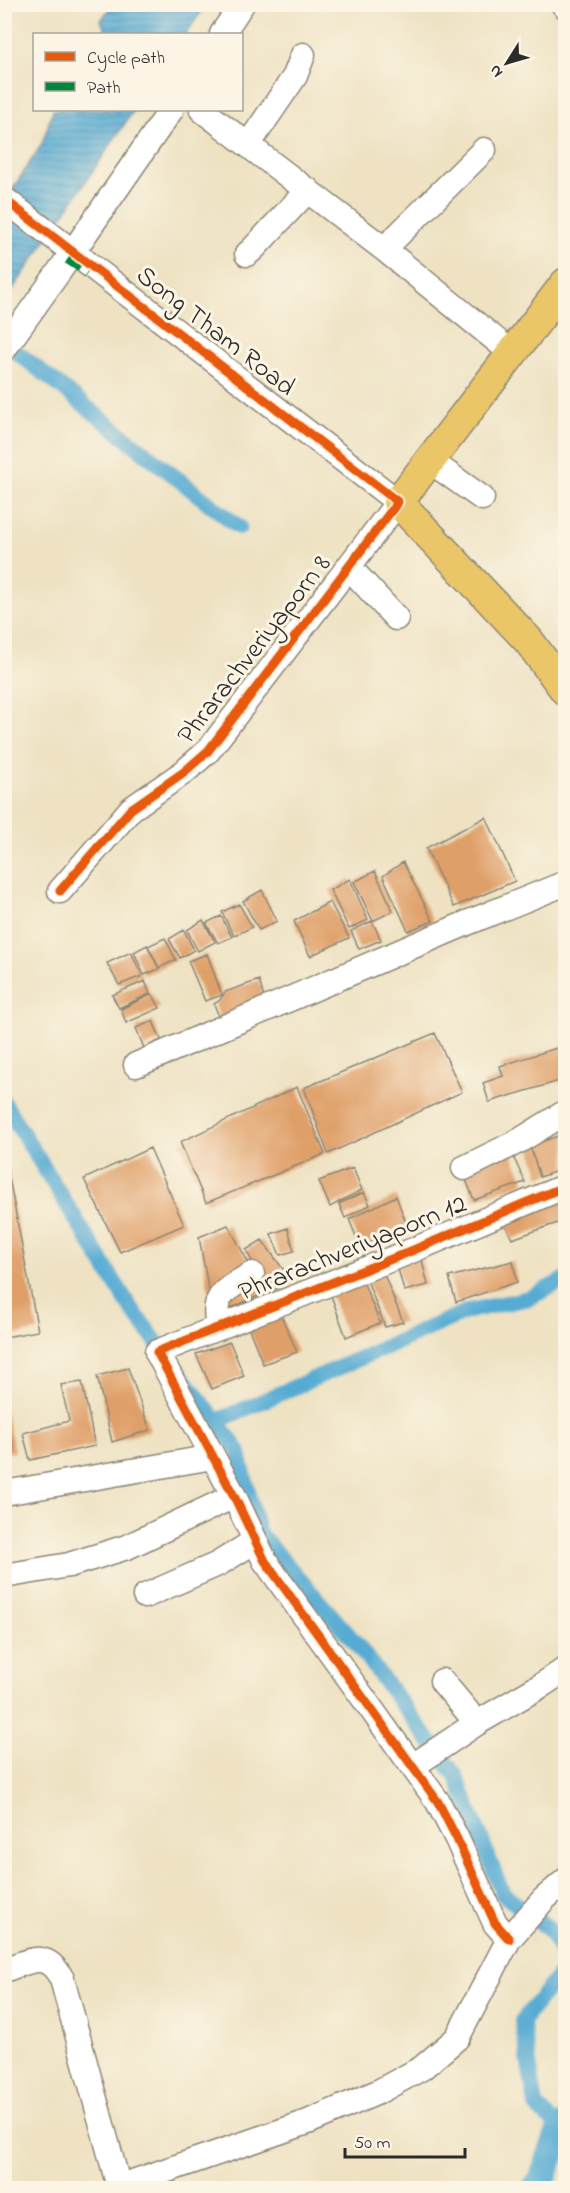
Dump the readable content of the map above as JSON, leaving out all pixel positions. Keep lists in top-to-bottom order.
{
  "streets": {
    "street": ["Song Tham Road", "Phrarachveriyaporn 8", "Phrarachveriyaporn 12"]
  },
  "crossings": [
    ["Song Tham Road", "Phrarachveriyaporn 8"]
  ],
  "legend": ["Cycle path", "Path"],
  "scale_bar": "50 m",
  "north": "bottom left"
}
